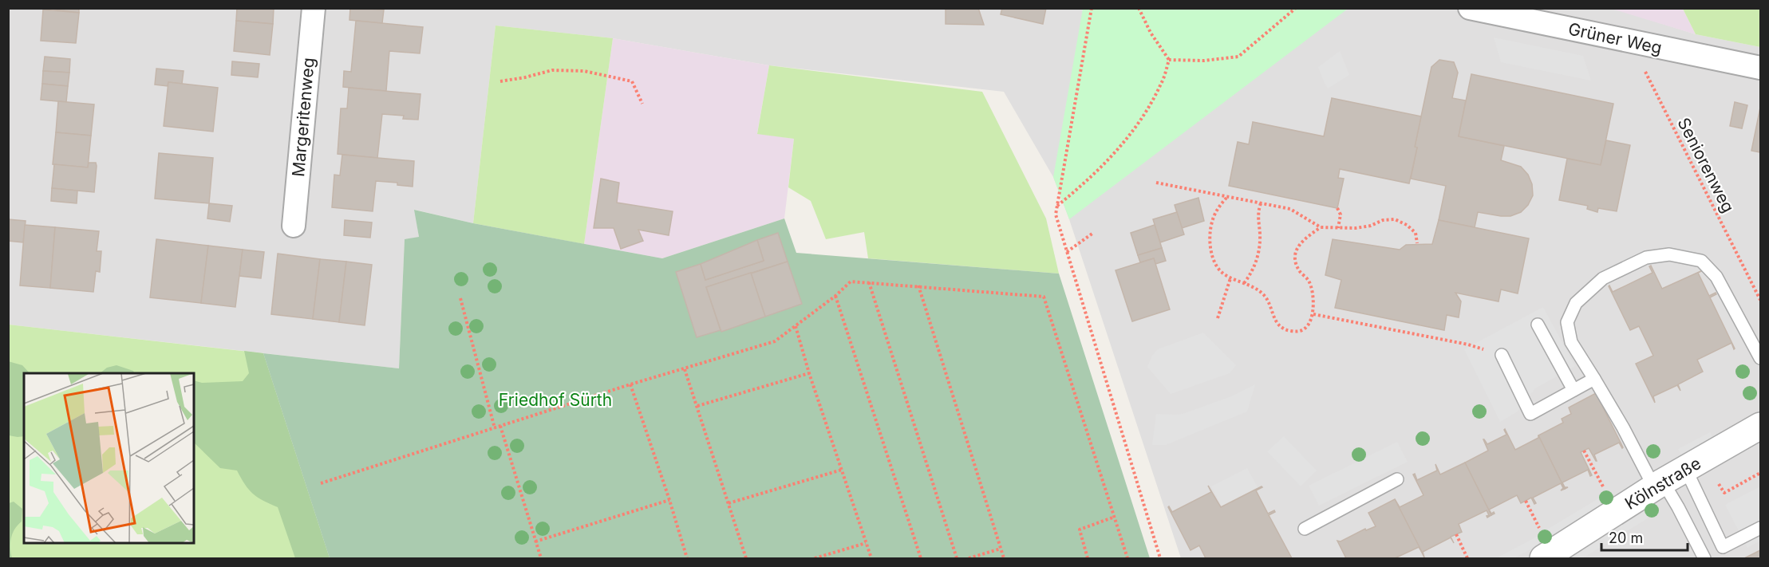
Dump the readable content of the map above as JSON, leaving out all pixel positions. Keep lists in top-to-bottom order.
{
  "streets": {
    "street": ["Grüner Weg", "Margeritenweg", "Kölnstraße"],
    "path": ["Seniorenweg"]
  },
  "crossings": [
    ["Grüner Weg", "Seniorenweg"]
  ],
  "parks": ["Friedhof Sürth"],
  "scale_bar": "20 m"
}
